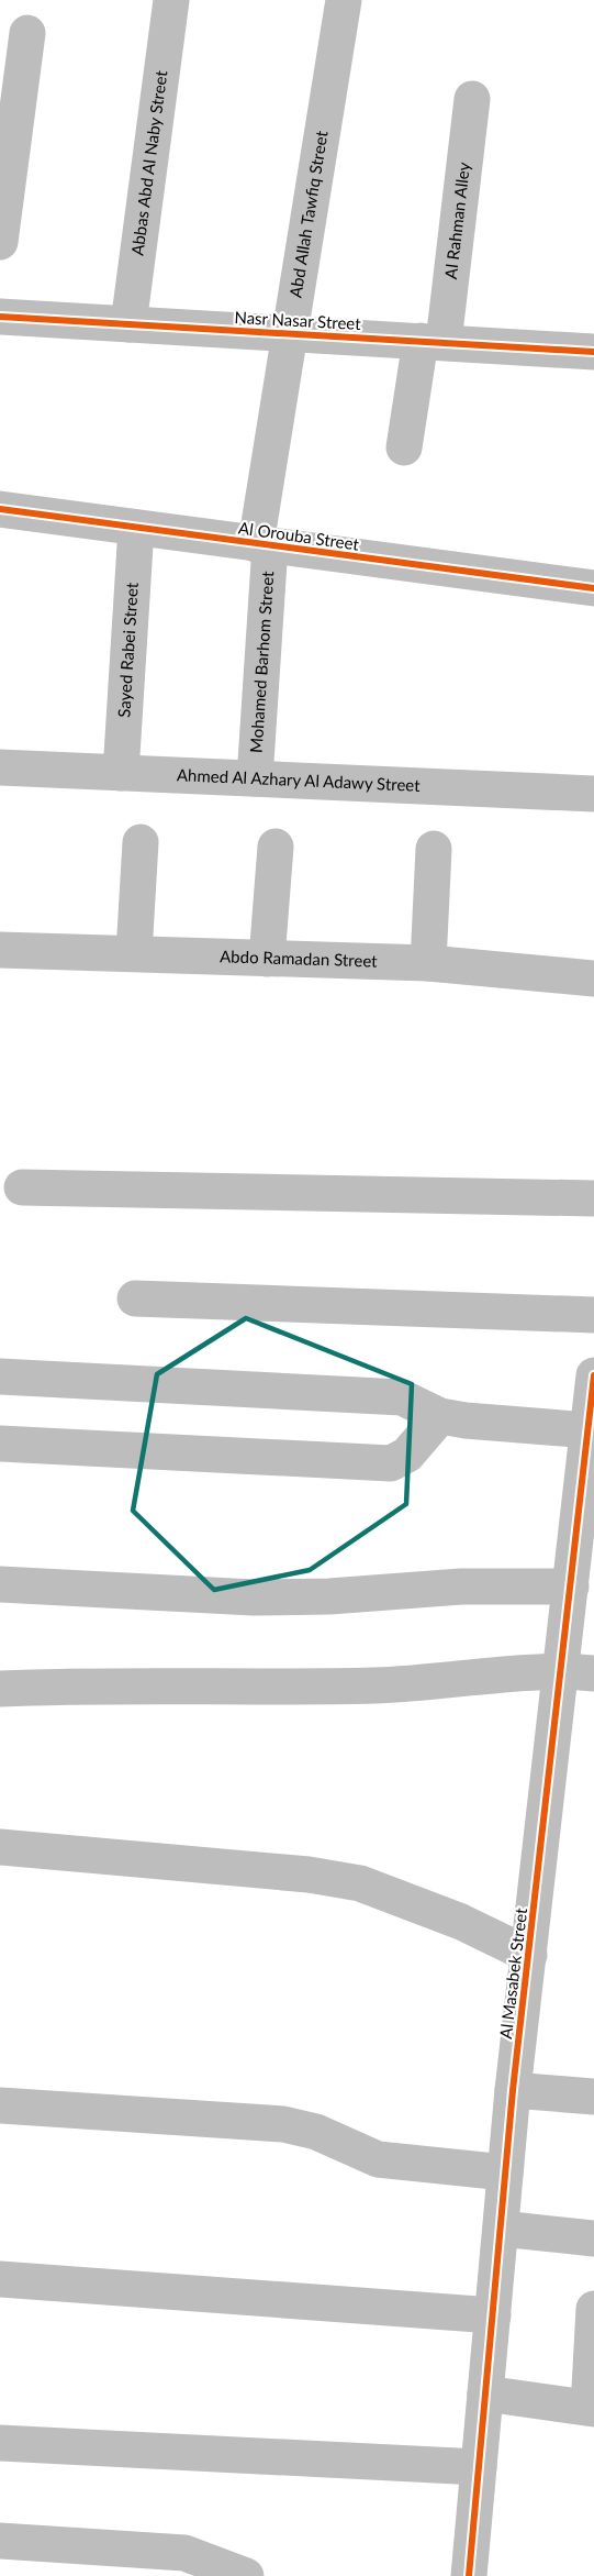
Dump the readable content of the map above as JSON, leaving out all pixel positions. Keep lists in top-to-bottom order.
{
  "streets": {
    "street": [
      "Abbas Abd Al Naby Street",
      "Abd Allah Tawfiq Street",
      "Al Rahman Alley",
      "Nasr Nasar Street",
      "Al Orouba Street",
      "Sayed Rabei Street",
      "Mohamed Barhom Street",
      "Ahmed Al Azhary Al Adawy Street",
      "Abdo Ramadan Street",
      "Al Masabek Street"
    ]
  },
  "crossings": [
    ["Abbas Abd Al Naby Street", "Nasr Nasar Street"],
    ["Abd Allah Tawfiq Street", "Nasr Nasar Street"],
    ["Abd Allah Tawfiq Street", "Al Orouba Street"],
    ["Abd Allah Tawfiq Street", "Mohamed Barhom Street"],
    ["Al Rahman Alley", "Nasr Nasar Street"],
    ["Al Orouba Street", "Sayed Rabei Street"],
    ["Al Orouba Street", "Mohamed Barhom Street"],
    ["Sayed Rabei Street", "Ahmed Al Azhary Al Adawy Street"],
    ["Mohamed Barhom Street", "Ahmed Al Azhary Al Adawy Street"]
  ]
}
